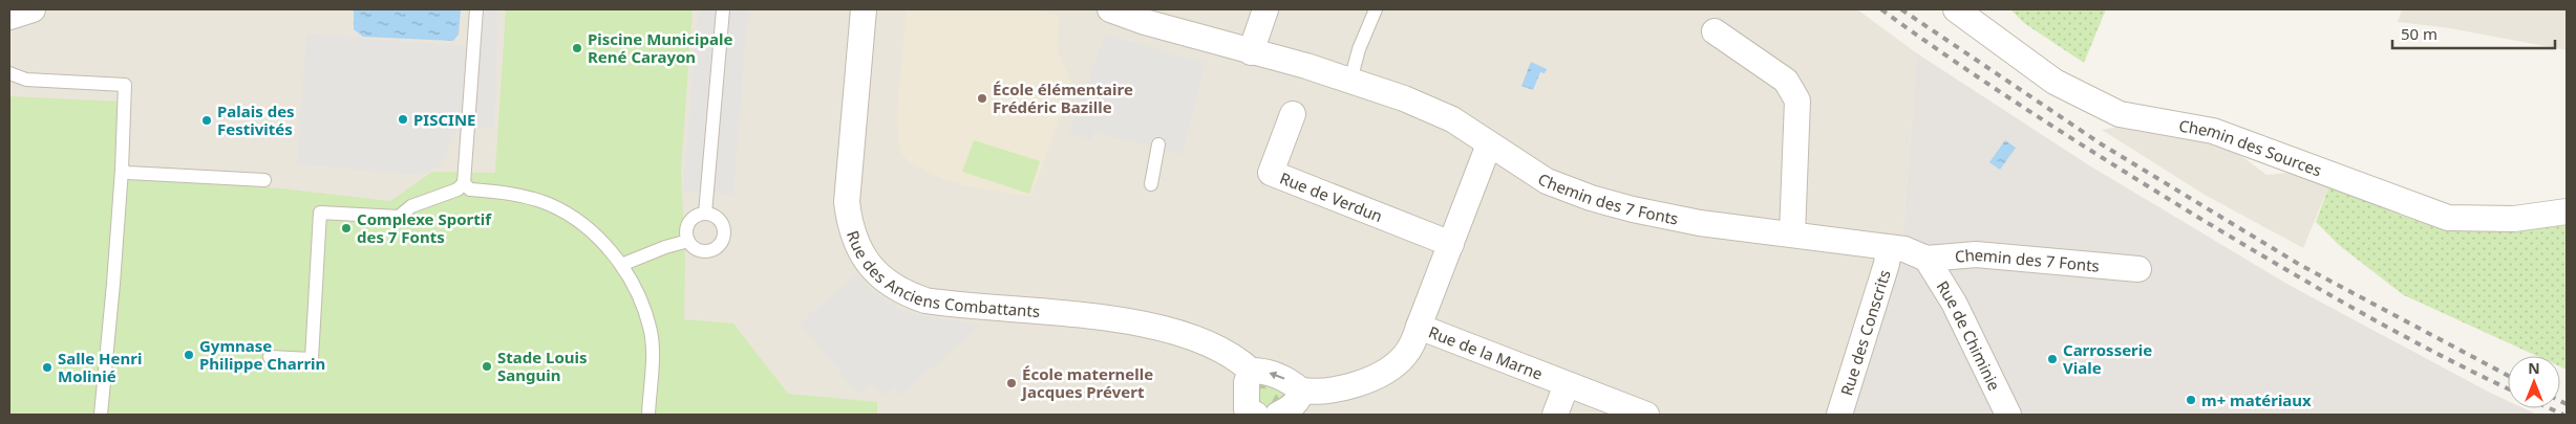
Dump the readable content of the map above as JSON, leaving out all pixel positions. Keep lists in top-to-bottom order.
{
  "streets": {
    "street": [
      "Chemin des Sources",
      "Rue de Verdun",
      "Chemin des 7 Fonts",
      "Rue des Anciens Combattants",
      "Rue des Conscrits",
      "Rue de Chiminie",
      "Rue de la Marne"
    ]
  },
  "crossings": [
    ["Rue de Verdun", "Rue de la Marne"],
    ["Chemin des 7 Fonts", "Rue des Conscrits"],
    ["Chemin des 7 Fonts", "Rue de Chiminie"],
    ["Chemin des 7 Fonts", "Rue de la Marne"]
  ],
  "places": [
    "Piscine Municipale René Carayon",
    "École élémentaire Frédéric Bazille",
    "PISCINE",
    "Palais des Festivités",
    "Complexe Sportif des 7 Fonts",
    "Gymnase Philippe Charrin",
    "Carrosserie Viale",
    "Stade Louis Sanguin",
    "Salle Henri Molinié",
    "École maternelle Jacques Prévert",
    "m+ matériaux"
  ],
  "scale_bar": "50 m",
  "north": "top"
}
